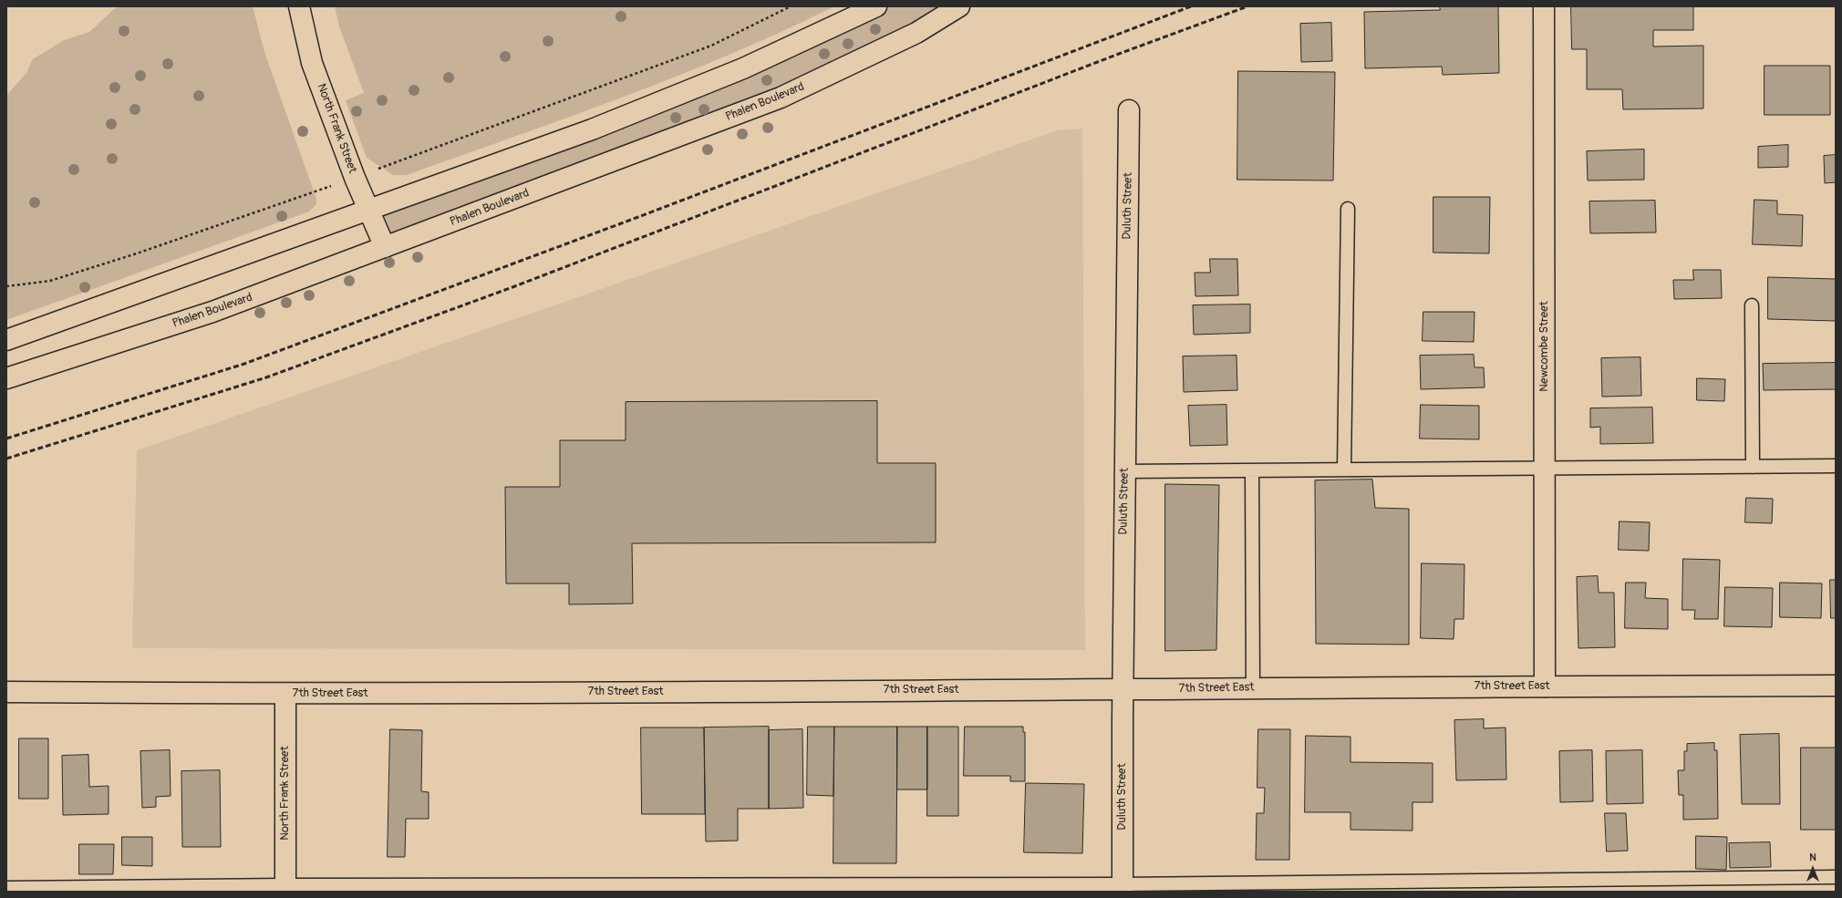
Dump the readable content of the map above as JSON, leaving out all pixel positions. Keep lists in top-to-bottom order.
{
  "streets": {
    "street": [
      "Phalen Boulevard",
      "North Frank Street",
      "Duluth Street",
      "Newcombe Street",
      "7th Street East"
    ]
  },
  "crossings": [
    ["Phalen Boulevard", "North Frank Street"],
    ["North Frank Street", "7th Street East"],
    ["Duluth Street", "7th Street East"],
    ["Newcombe Street", "7th Street East"]
  ],
  "north": "top"
}
